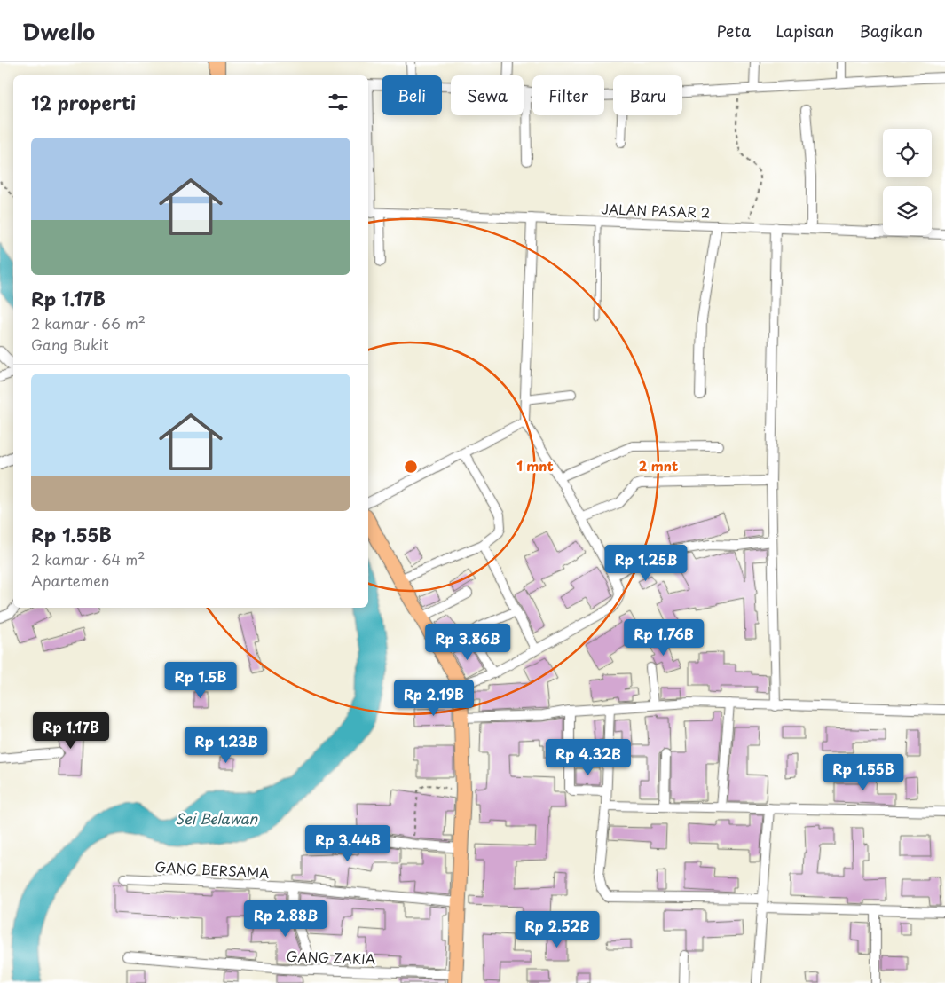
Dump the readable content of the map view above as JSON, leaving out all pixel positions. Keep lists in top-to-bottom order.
{
  "streets": {
    "street": ["JALAN PASAR 2", "GANG BERSAMA", "GANG ZAKIA"]
  },
  "water": ["Sei Belawan"],
  "page": {
    "header": "Dwello",
    "nav": ["Peta", "Lapisan", "Bagikan"],
    "chip": [
      "Beli",
      "Sewa",
      "Filter",
      "Baru"
    ],
    "heading": "12 properti",
    "list": [
      {
        "name": "Rp 1.17B",
        "note": "2 kamar · 66 m² · Gang Bukit"
      },
      {
        "name": "Rp 1.55B",
        "note": "2 kamar · 64 m² · Apartemen"
      }
    ],
    "price": [
      "Rp 1.25B",
      "Rp 1.76B",
      "Rp 3.86B",
      "Rp 1.5B",
      "Rp 2.19B",
      "Rp 1.17B",
      "Rp 1.23B",
      "Rp 4.32B",
      "Rp 1.55B",
      "Rp 3.44B",
      "Rp 2.88B",
      "Rp 2.52B"
    ]
  },
  "rings": ["1 mnt", "2 mnt"]
}
